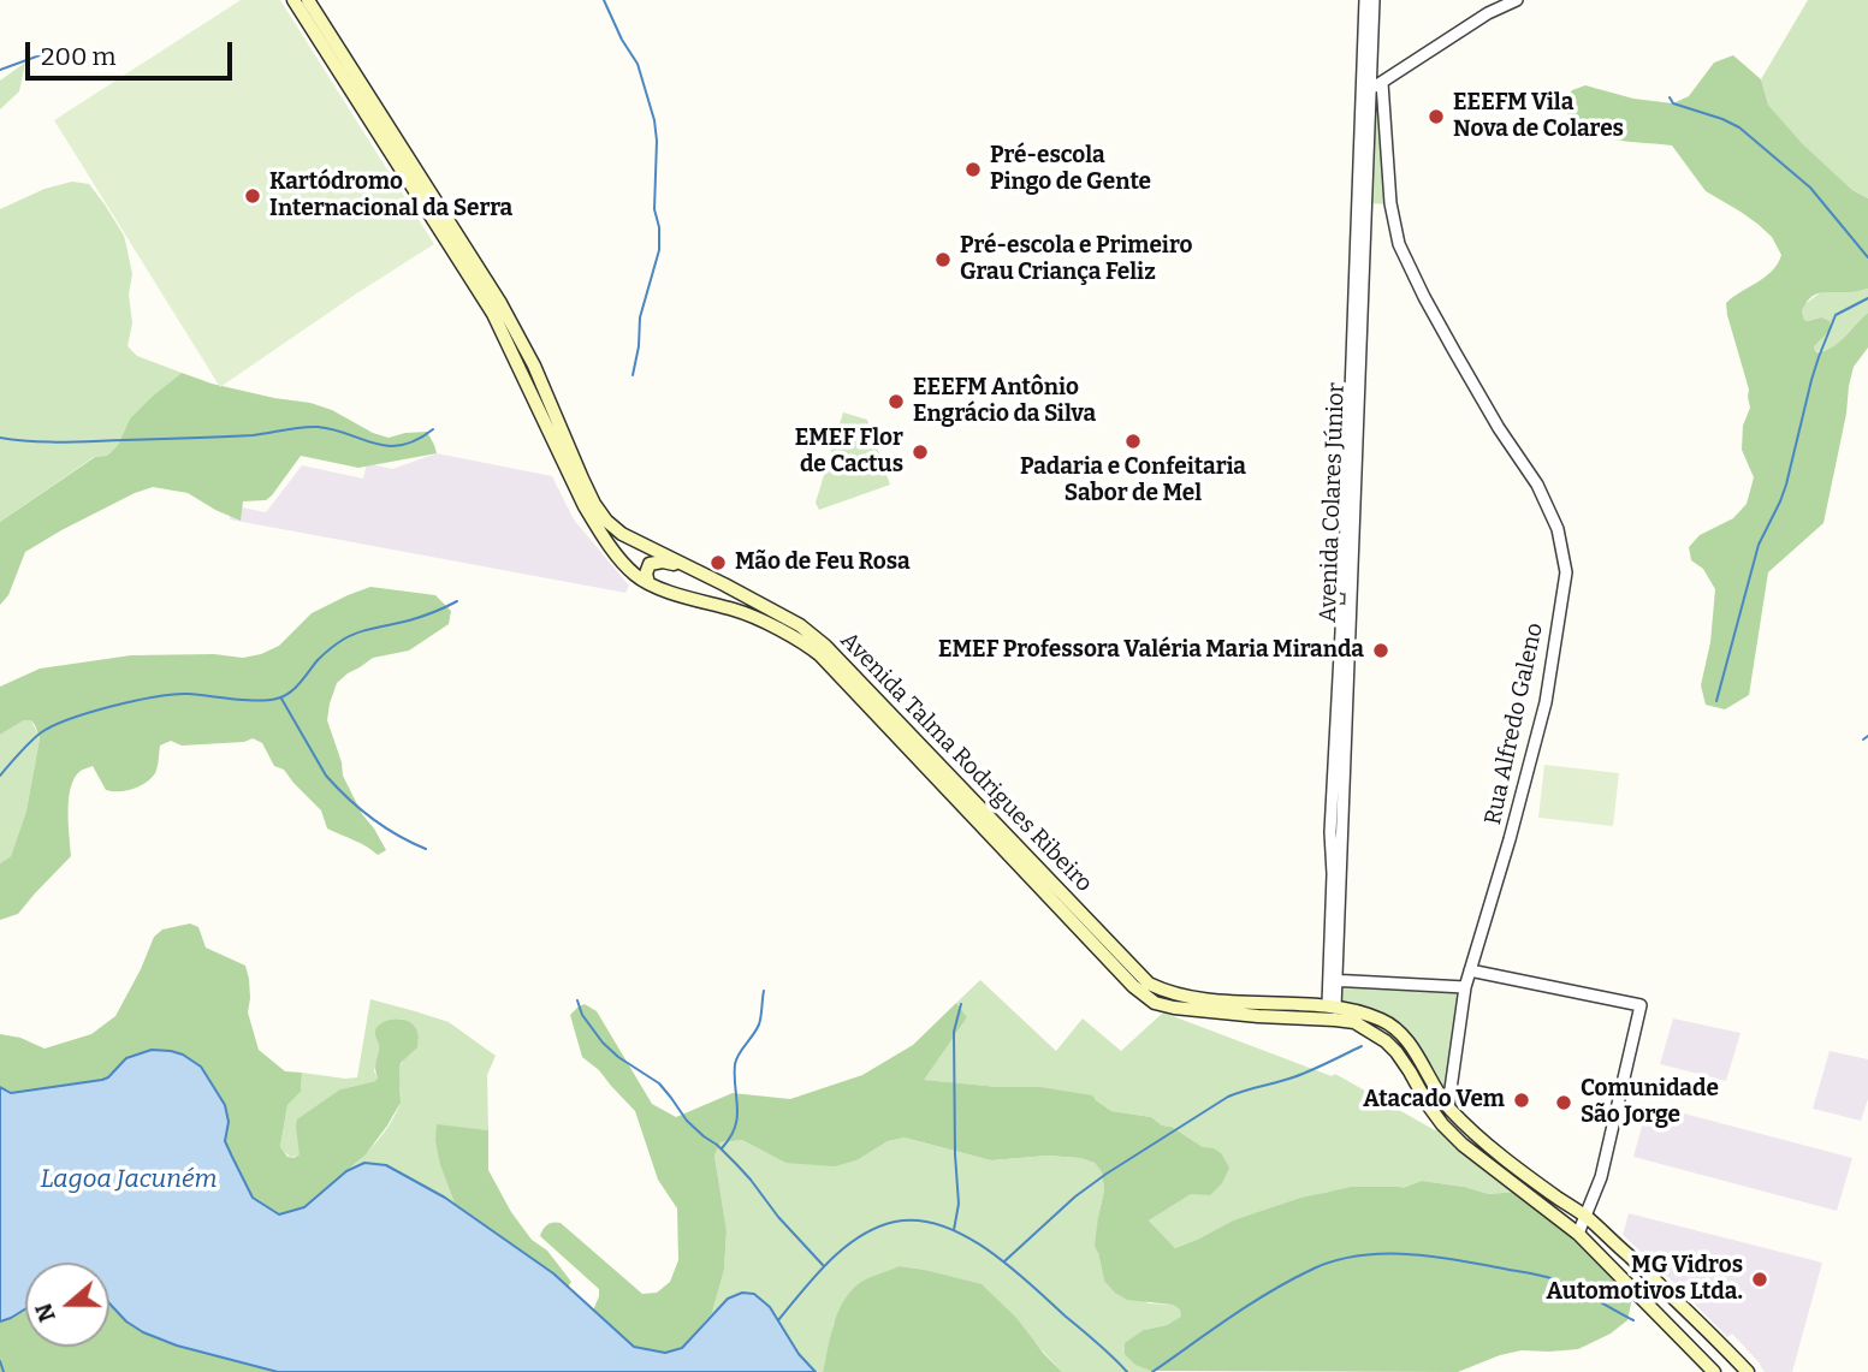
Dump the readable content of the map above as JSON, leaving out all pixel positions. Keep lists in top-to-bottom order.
{
  "streets": {
    "main road": ["Avenida Talma Rodrigues Ribeiro"],
    "street": ["Avenida Colares Júnior", "Rua Alfredo Galeno"]
  },
  "crossings": [
    ["Avenida Colares Júnior", "Avenida Talma Rodrigues Ribeiro"],
    ["Rua Alfredo Galeno", "Avenida Talma Rodrigues Ribeiro"]
  ],
  "water": ["Lagoa Jacuném"],
  "places": [
    "EEEFM Vila Nova de Colares",
    "Pré-escola Pingo de Gente",
    "Kartódromo Internacional da Serra",
    "Pré-escola e Primeiro Grau Criança Feliz",
    "EEEFM Antônio Engrácio da Silva",
    "Padaria e Confeitaria Sabor de Mel",
    "EMEF Flor de Cactus",
    "Mão de Feu Rosa",
    "EMEF Professora Valéria Maria Miranda",
    "Atacado Vem",
    "Comunidade São Jorge",
    "MG Vidros Automotivos Ltda."
  ],
  "scale_bar": "200 m",
  "north": "left"
}
